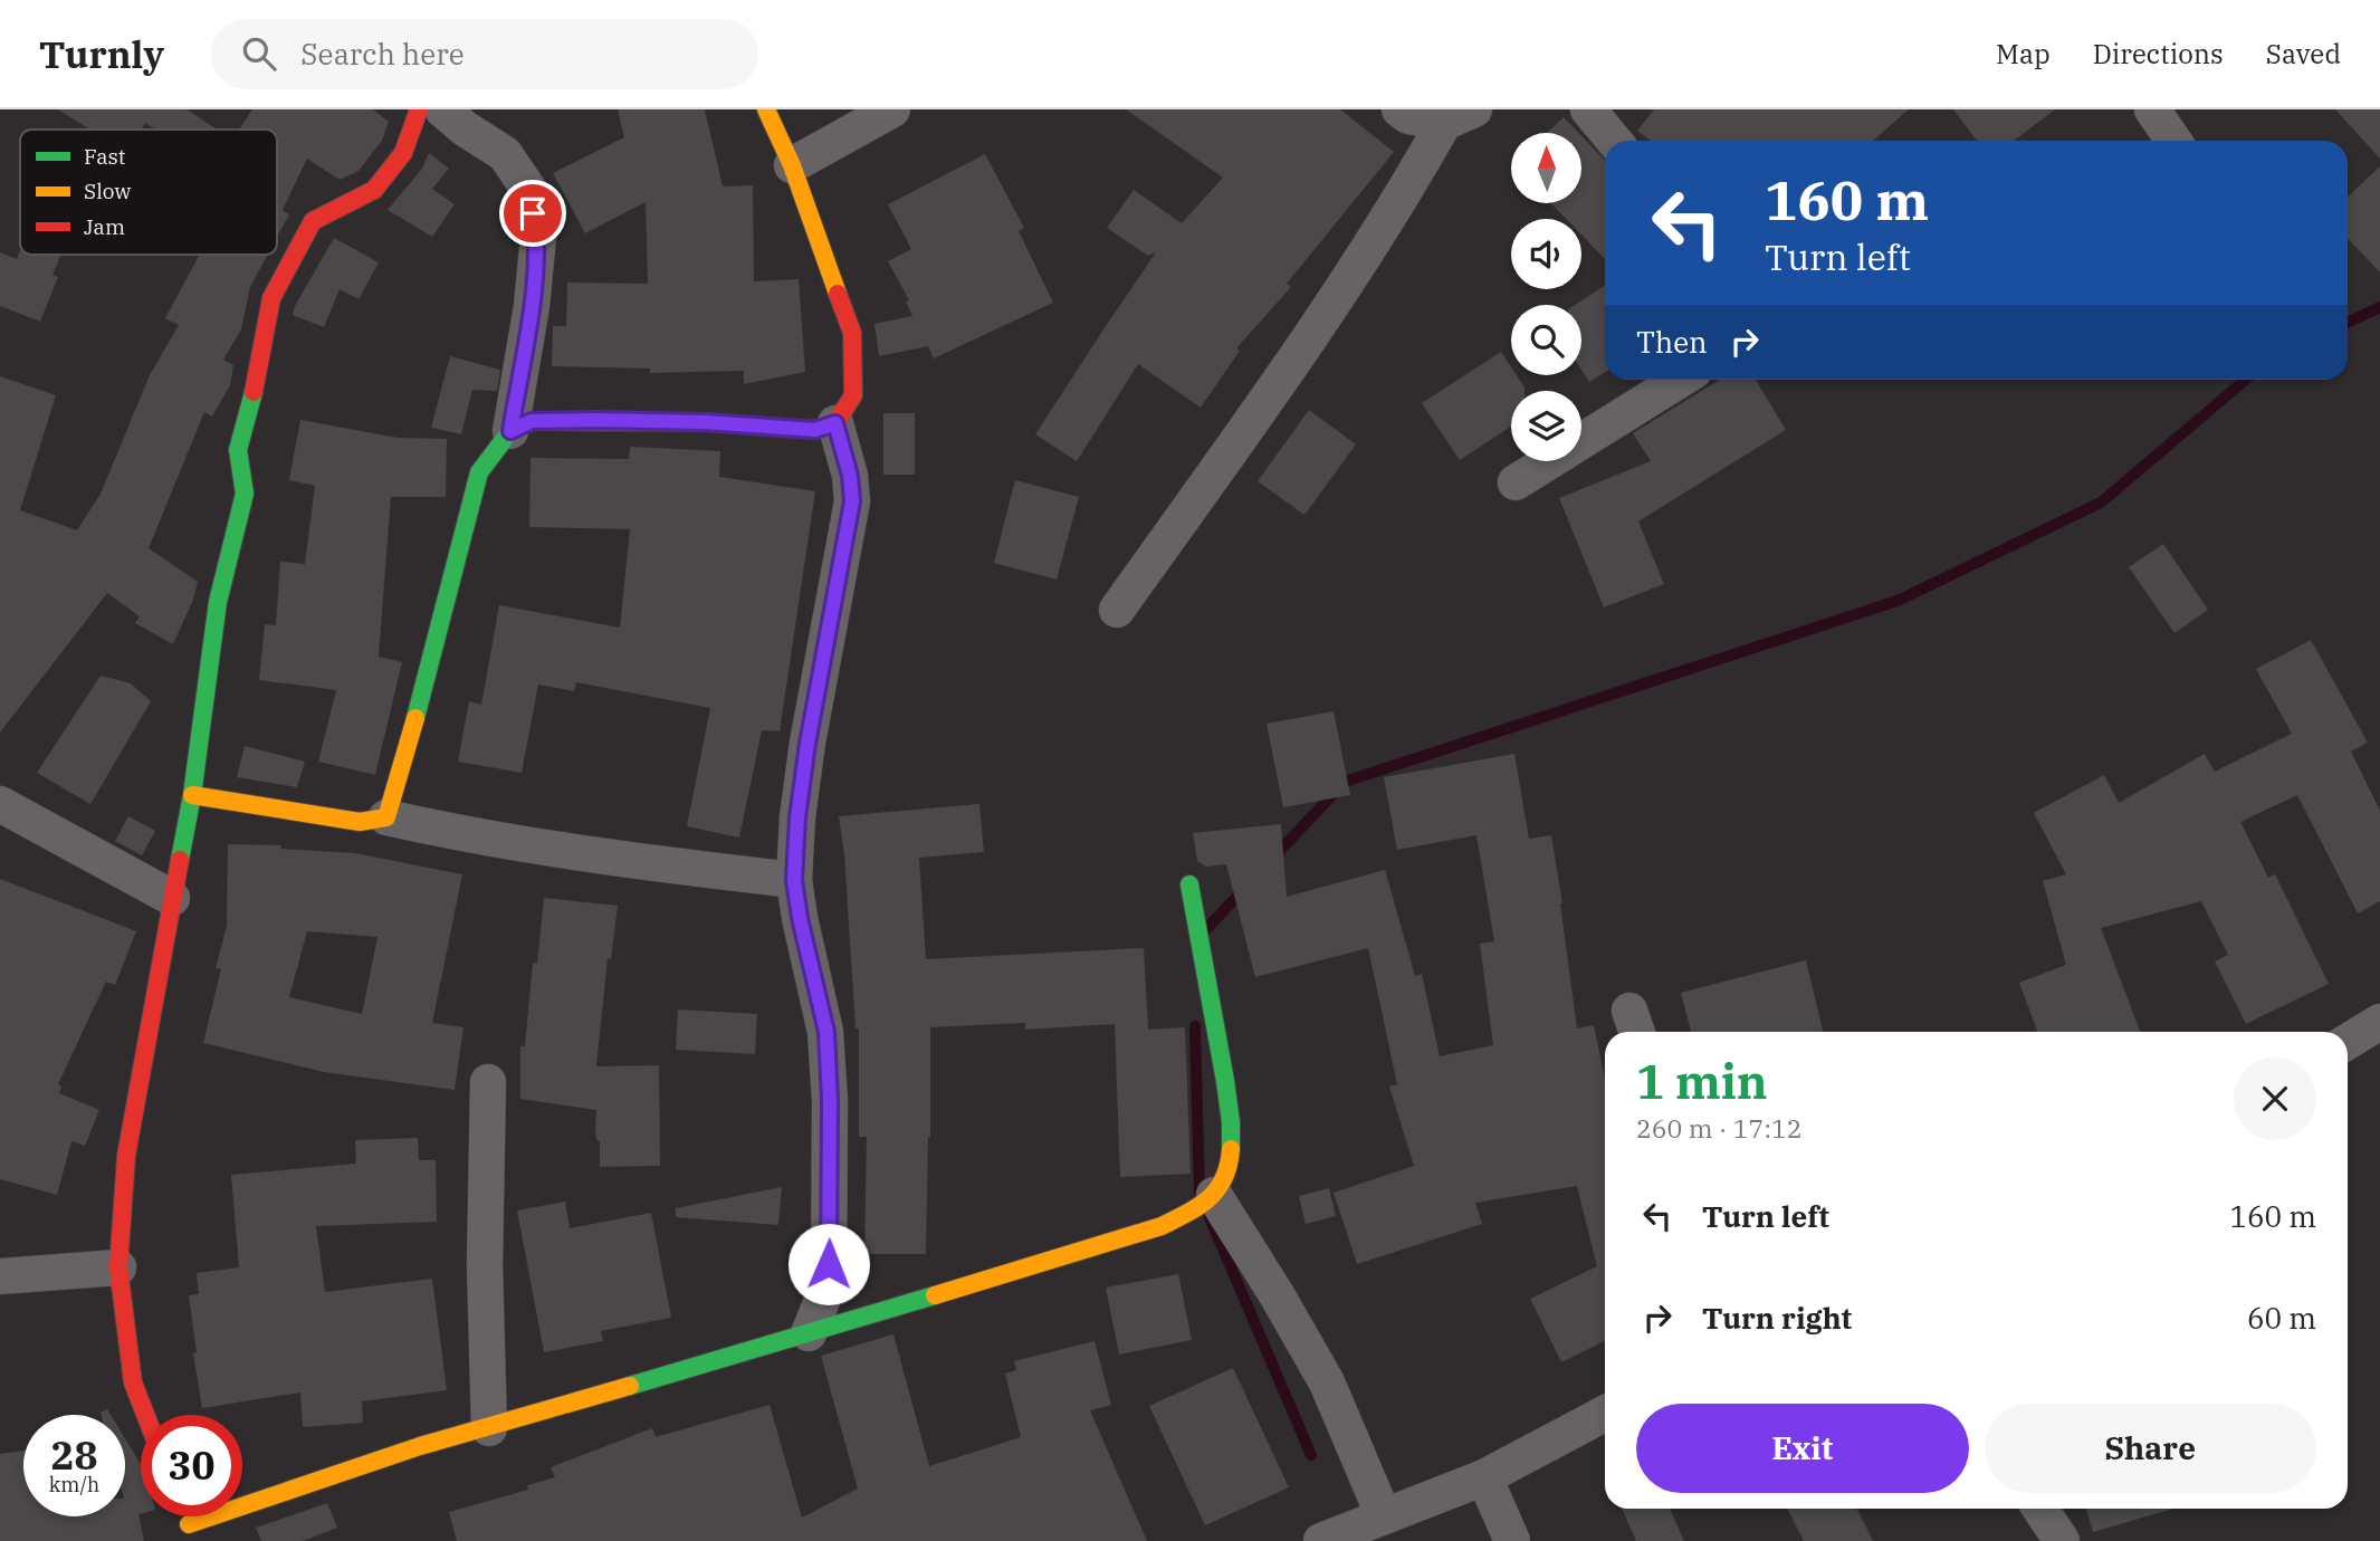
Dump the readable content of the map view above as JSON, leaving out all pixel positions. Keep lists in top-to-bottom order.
{
  "legend": ["Fast", "Slow", "Jam"],
  "north": "top",
  "page": {
    "header": "Turnly",
    "search": "Search here",
    "nav": ["Map", "Directions", "Saved"],
    "turn": ["160 m", "Turn left"],
    "then": "Then",
    "heading": ["1 min", "260 m · 17:12"],
    "list": [
      {
        "name": "Turn left",
        "value": "160 m"
      },
      {
        "name": "Turn right",
        "value": "60 m"
      }
    ],
    "buttons": ["Exit", "Share"],
    "speed": "28 km/h",
    "limit": "30"
  }
}
